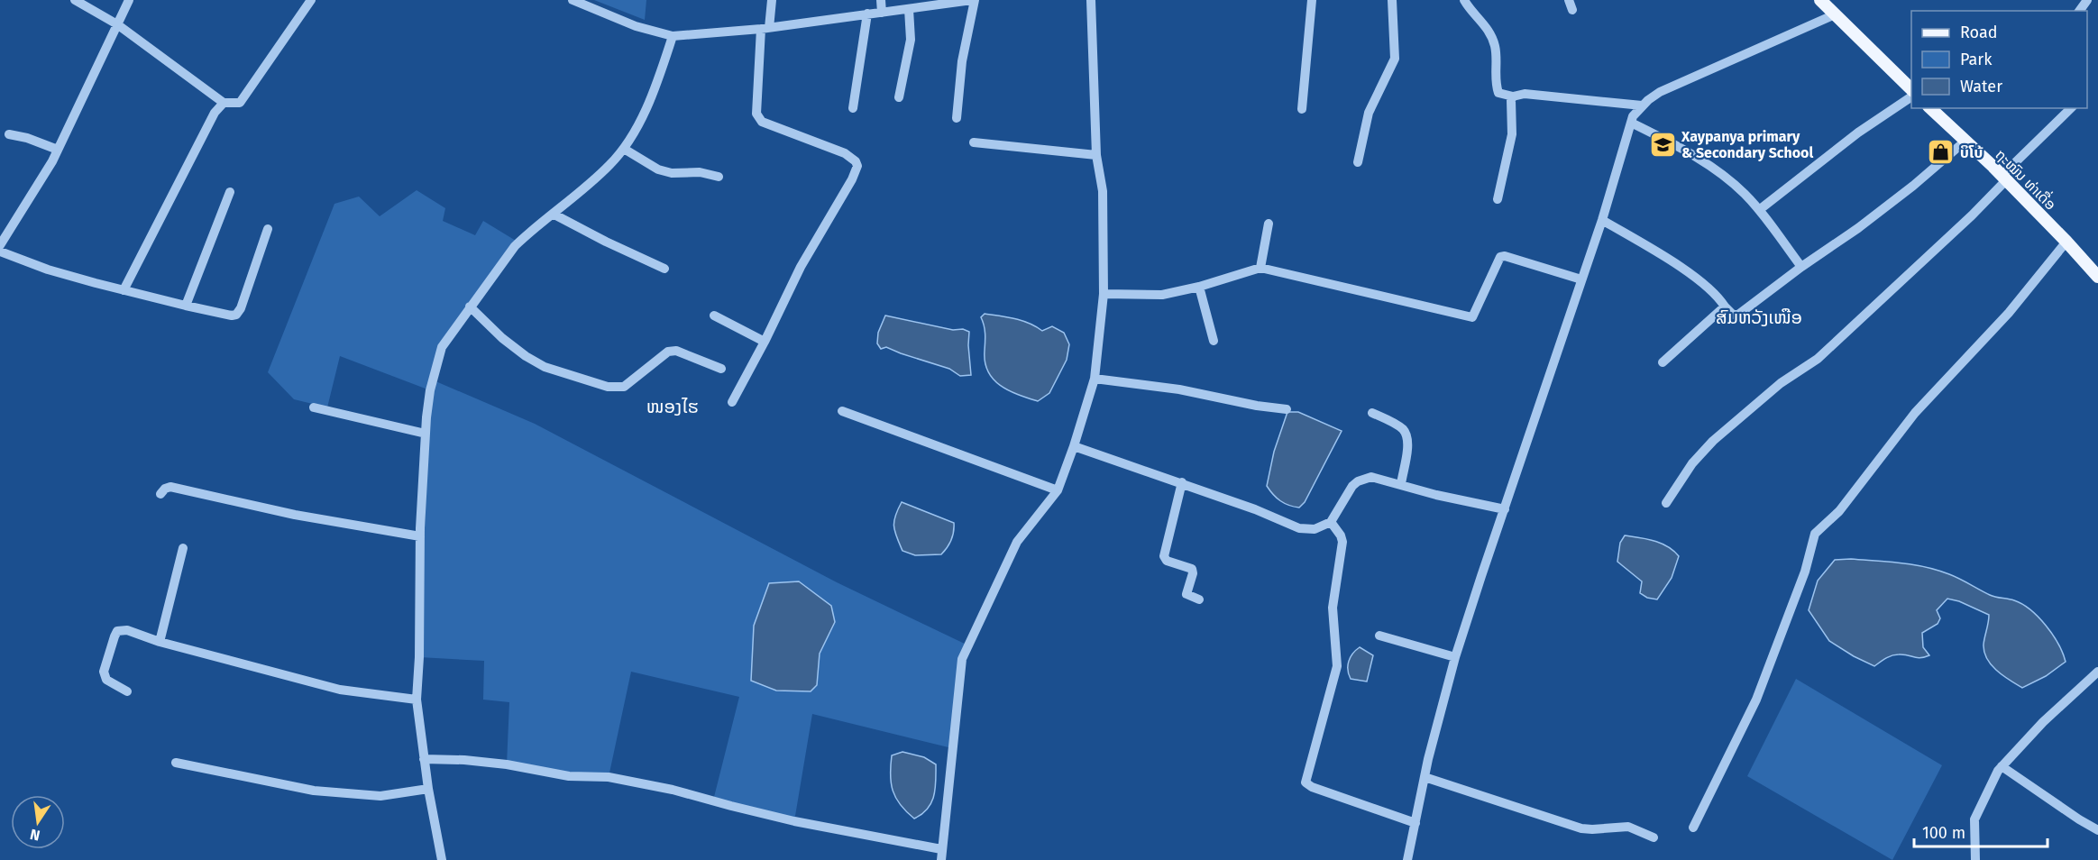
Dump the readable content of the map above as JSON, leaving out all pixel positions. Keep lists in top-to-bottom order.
{
  "streets": {
    "main road": ["ຖະໝົນ ທ່າເດື່ອ"]
  },
  "districts": ["ສົມຫວັງເໜືອ", "ໜອງໄຮ"],
  "places": {
    "school or university": ["Xaypanya primary & Secondary School"],
    "shop": ["ບິໂບ້"]
  },
  "legend": ["Road", "Park", "Water"],
  "scale_bar": "100 m",
  "north": "bottom"
}
